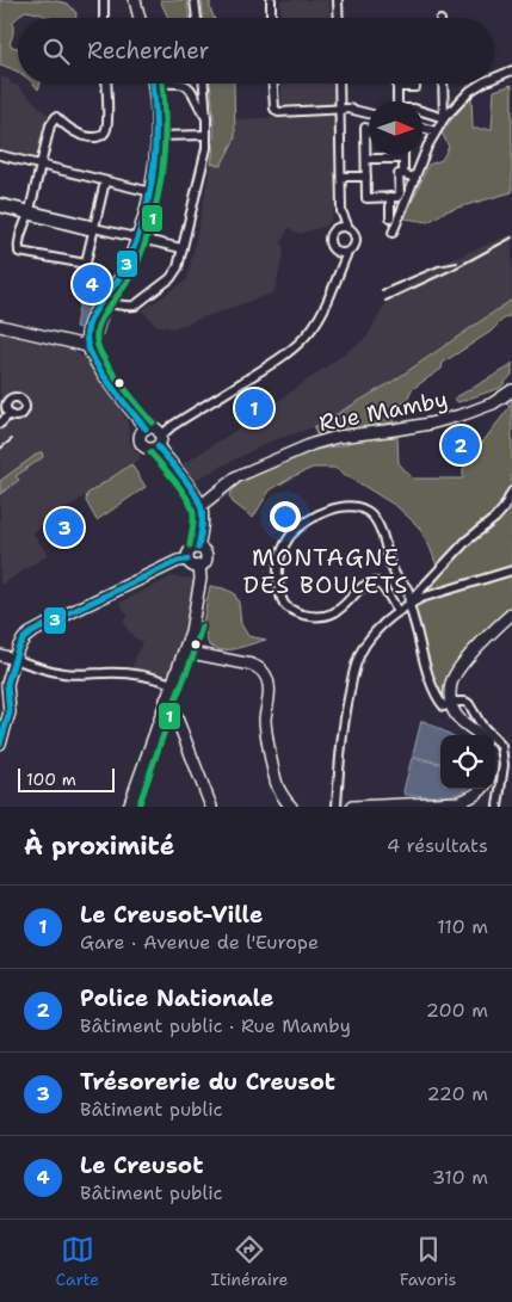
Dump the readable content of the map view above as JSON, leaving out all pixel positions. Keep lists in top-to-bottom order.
{
  "streets": {
    "main road": ["Rue Mamby"]
  },
  "districts": ["MONTAGNE DES BOULETS"],
  "lines": ["transit line 3", "transit line 1"],
  "scale_bar": "100 m",
  "north": "right",
  "page": {
    "search": "Rechercher",
    "pins": [
      "4",
      "1",
      "2",
      "3"
    ],
    "scale": "100 m",
    "heading": ["À proximité", "4 résultats"],
    "list": [
      {
        "mark": "1",
        "name": "Le Creusot-Ville",
        "note": "Gare · Avenue de l'Europe",
        "value": "110 m"
      },
      {
        "mark": "2",
        "name": "Police Nationale",
        "note": "Bâtiment public · Rue Mamby",
        "value": "200 m"
      },
      {
        "mark": "3",
        "name": "Trésorerie du Creusot",
        "note": "Bâtiment public",
        "value": "220 m"
      },
      {
        "mark": "4",
        "name": "Le Creusot",
        "note": "Bâtiment public",
        "value": "310 m"
      }
    ],
    "nav": ["Carte", "Itinéraire", "Favoris"]
  }
}
